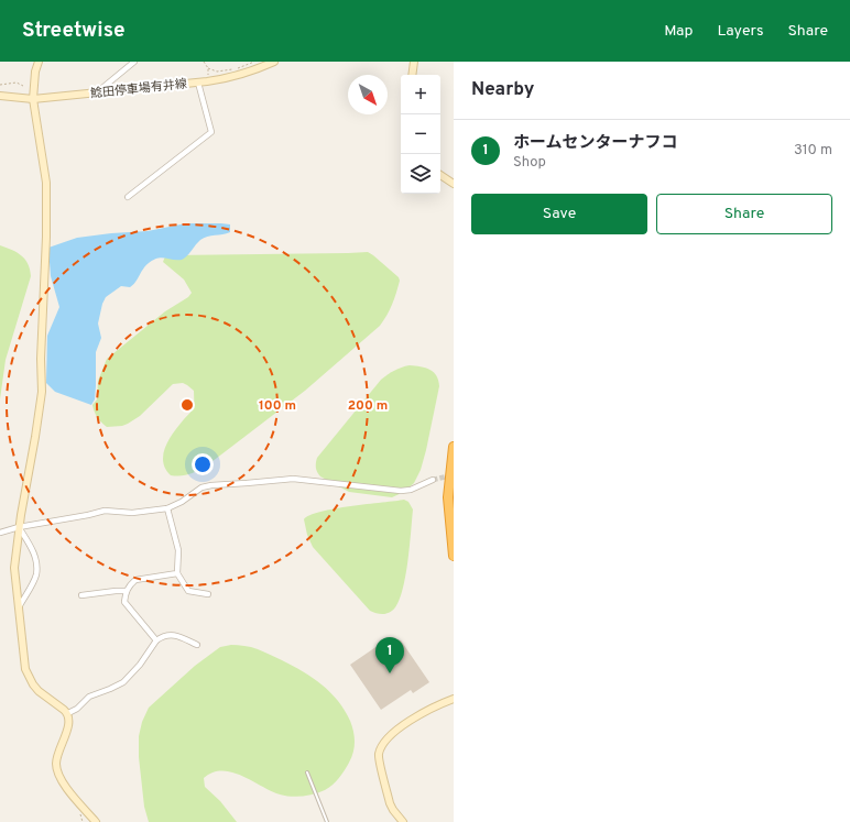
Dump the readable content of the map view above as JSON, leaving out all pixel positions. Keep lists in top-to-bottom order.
{
  "streets": {
    "street": ["鯰田停車場有井線"]
  },
  "north": "bottom right",
  "page": {
    "header": "Streetwise",
    "nav": ["Map", "Layers", "Share"],
    "heading": "Nearby",
    "map_buttons": ["+", "−"],
    "list": [
      {
        "mark": "1",
        "name": "ホームセンターナフコ",
        "note": "Shop",
        "value": "310 m"
      }
    ],
    "buttons": ["Save", "Share"],
    "pins": "1"
  },
  "rings": ["100 m", "200 m"]
}
